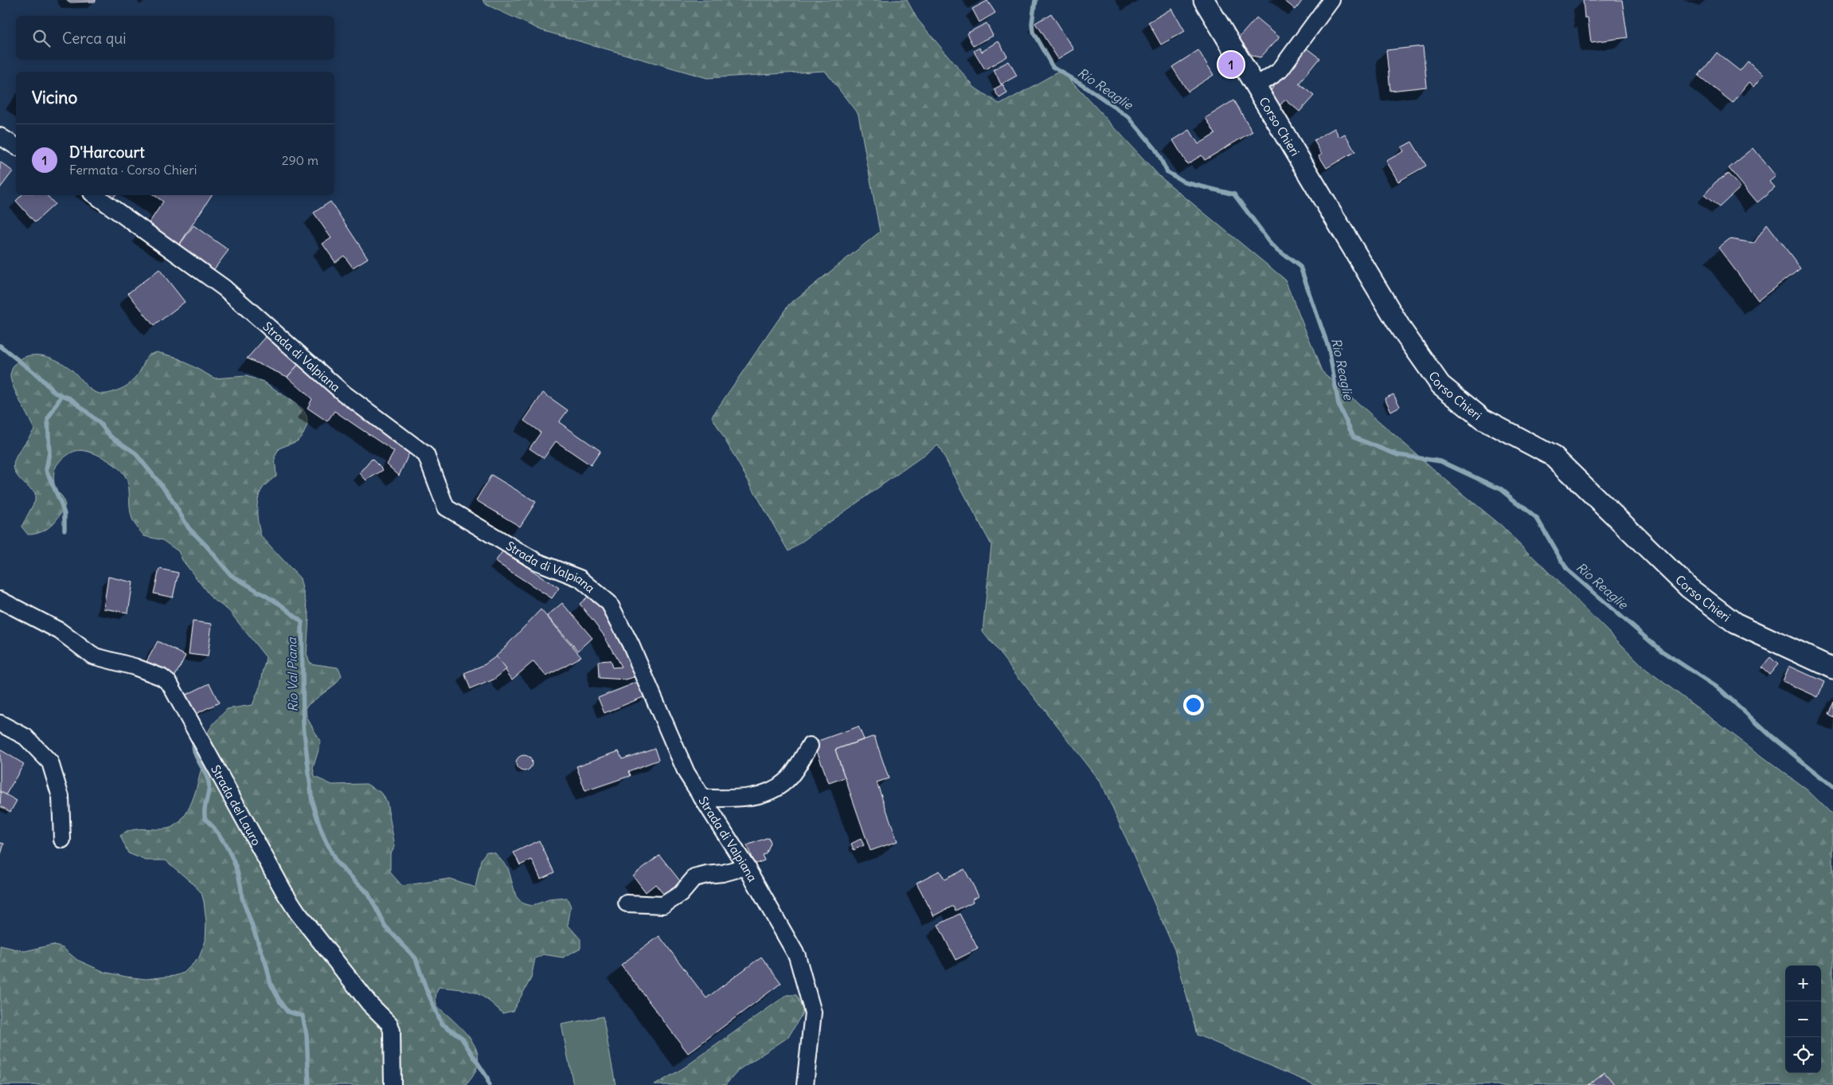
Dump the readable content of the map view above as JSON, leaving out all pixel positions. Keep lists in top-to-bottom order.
{
  "streets": {
    "main road": ["Corso Chieri"],
    "street": ["Strada di Valpiana", "Strada del Lauro"]
  },
  "water": ["Rio Reaglie", "Rio Val Piana"],
  "page": {
    "search": "Cerca qui",
    "pins": "1",
    "heading": "Vicino",
    "list": [
      {
        "mark": "1",
        "name": "D'Harcourt",
        "note": "Fermata · Corso Chieri",
        "value": "290 m"
      }
    ],
    "map_buttons": ["+", "−"]
  }
}
